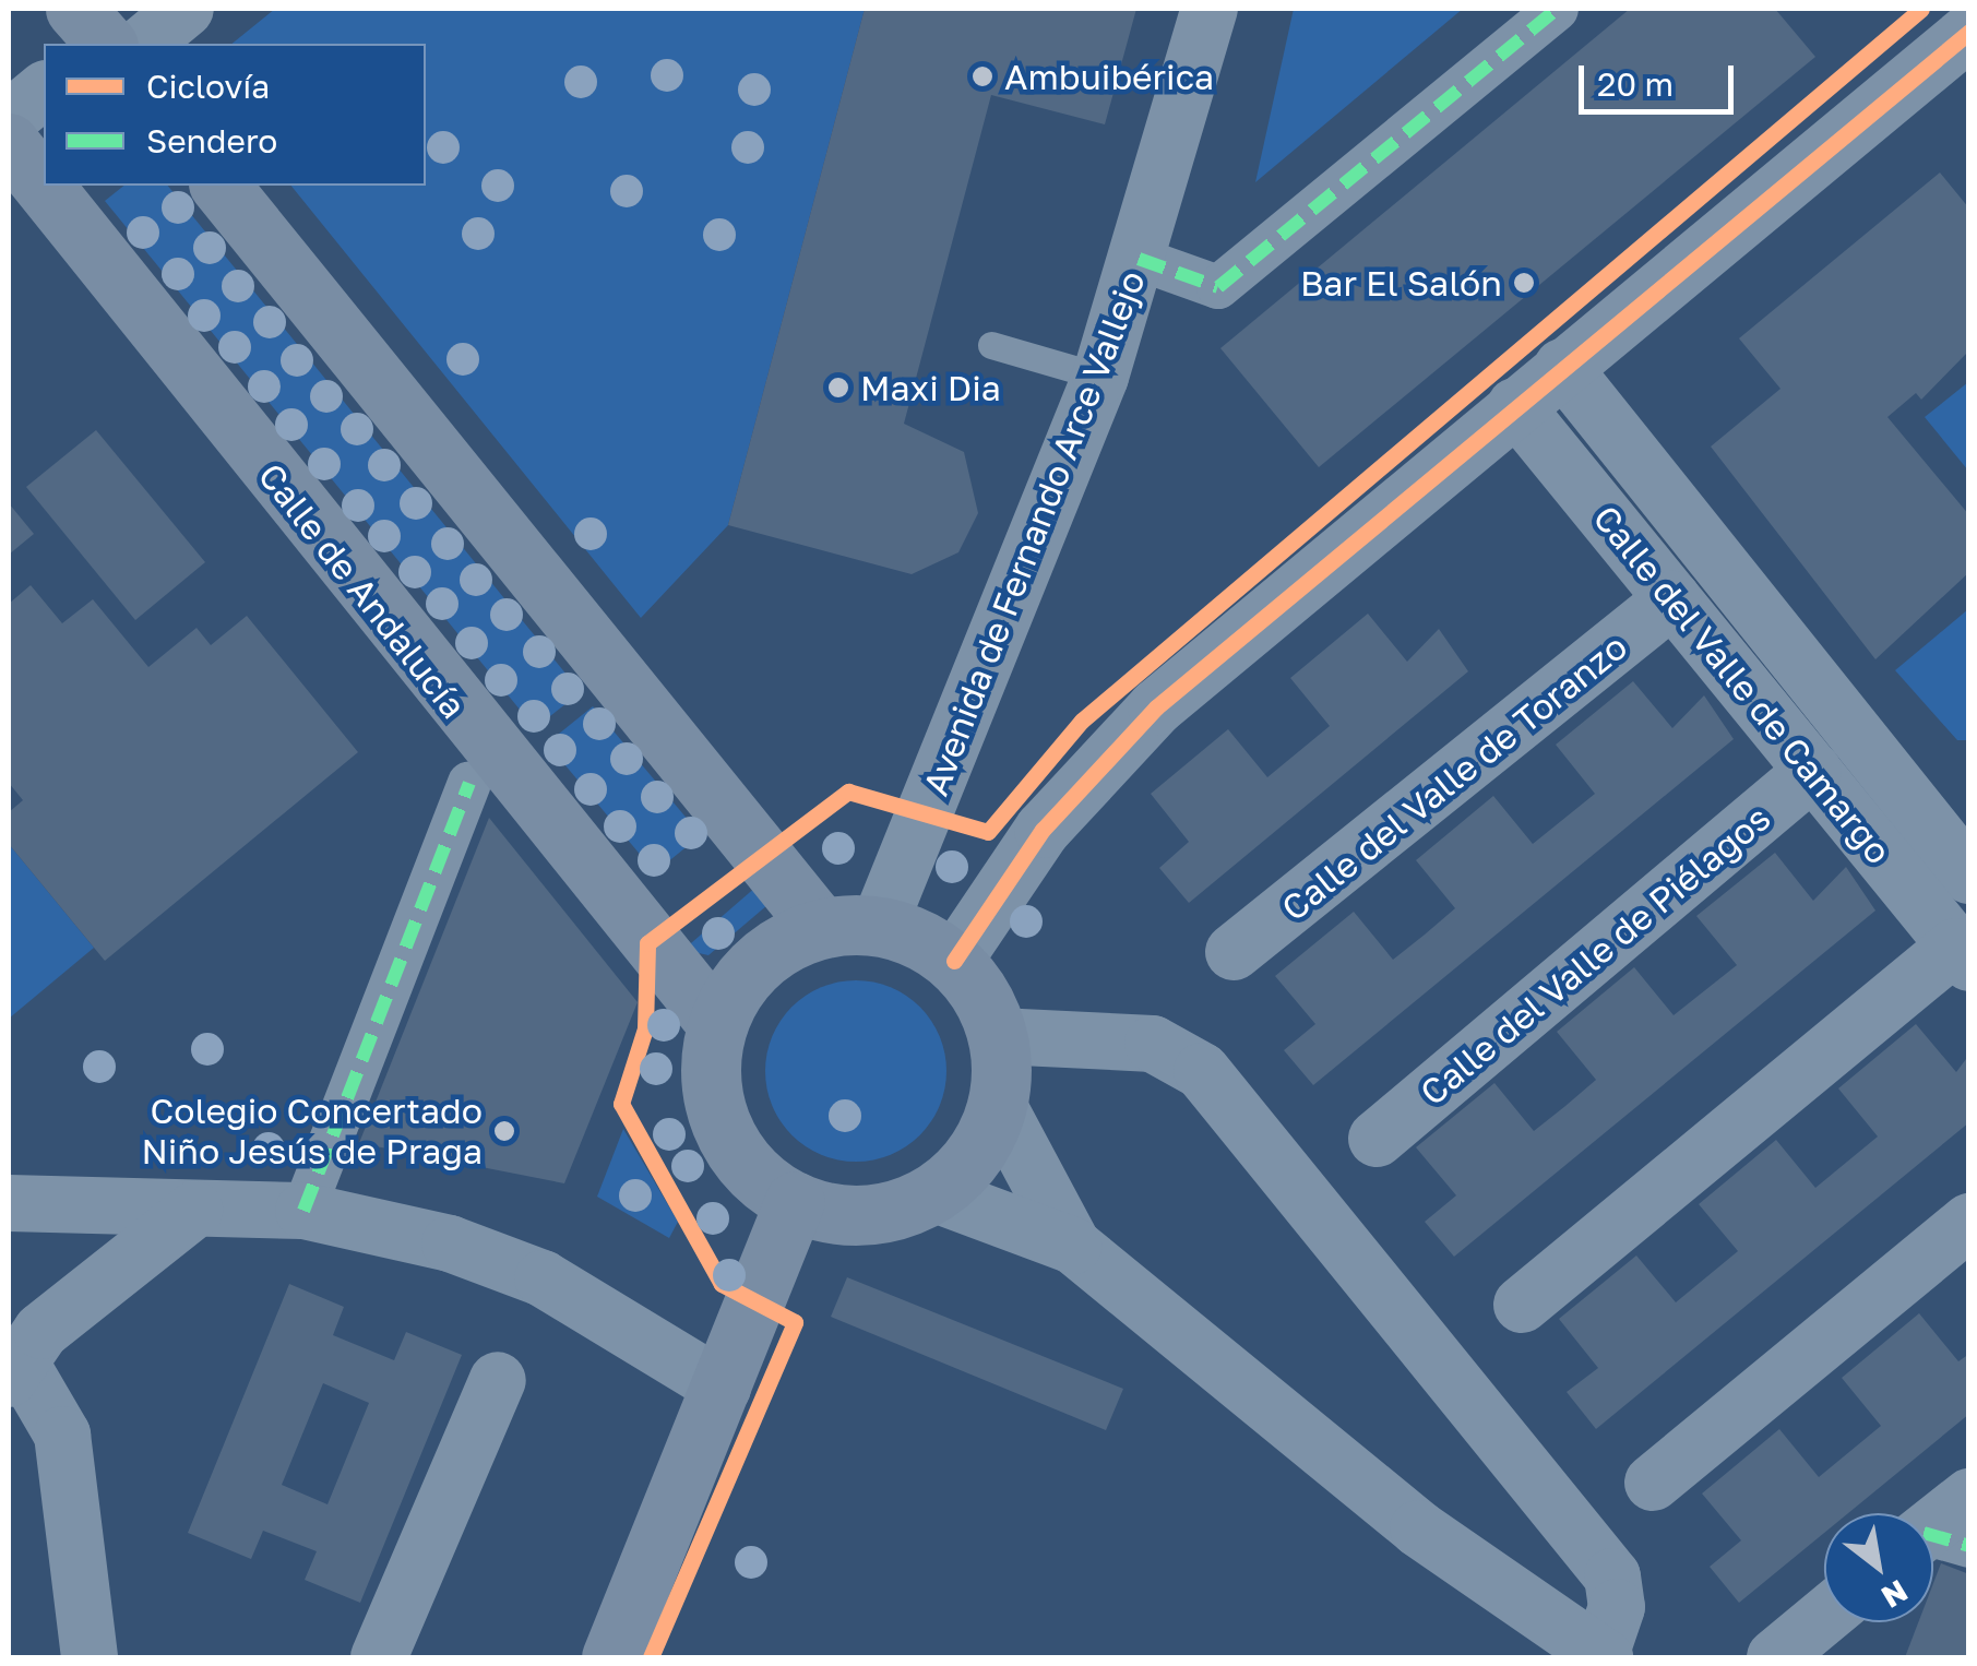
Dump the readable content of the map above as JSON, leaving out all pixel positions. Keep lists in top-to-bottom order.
{
  "streets": {
    "main road": ["Calle de Andalucía"],
    "street": [
      "Avenida de Fernando Arce Vallejo",
      "Calle del Valle de Camargo",
      "Calle del Valle de Toranzo",
      "Calle del Valle de Piélagos"
    ]
  },
  "crossings": [
    ["Avenida de Fernando Arce Vallejo", "Calle de Andalucía"],
    ["Calle del Valle de Camargo", "Calle del Valle de Toranzo"],
    ["Calle del Valle de Camargo", "Calle del Valle de Piélagos"]
  ],
  "places": [
    "Ambuibérica",
    "Bar El Salón",
    "Maxi Dia",
    "Colegio Concertado Niño Jesús de Praga"
  ],
  "legend": ["Ciclovía", "Sendero"],
  "scale_bar": "20 m",
  "north": "bottom right"
}
